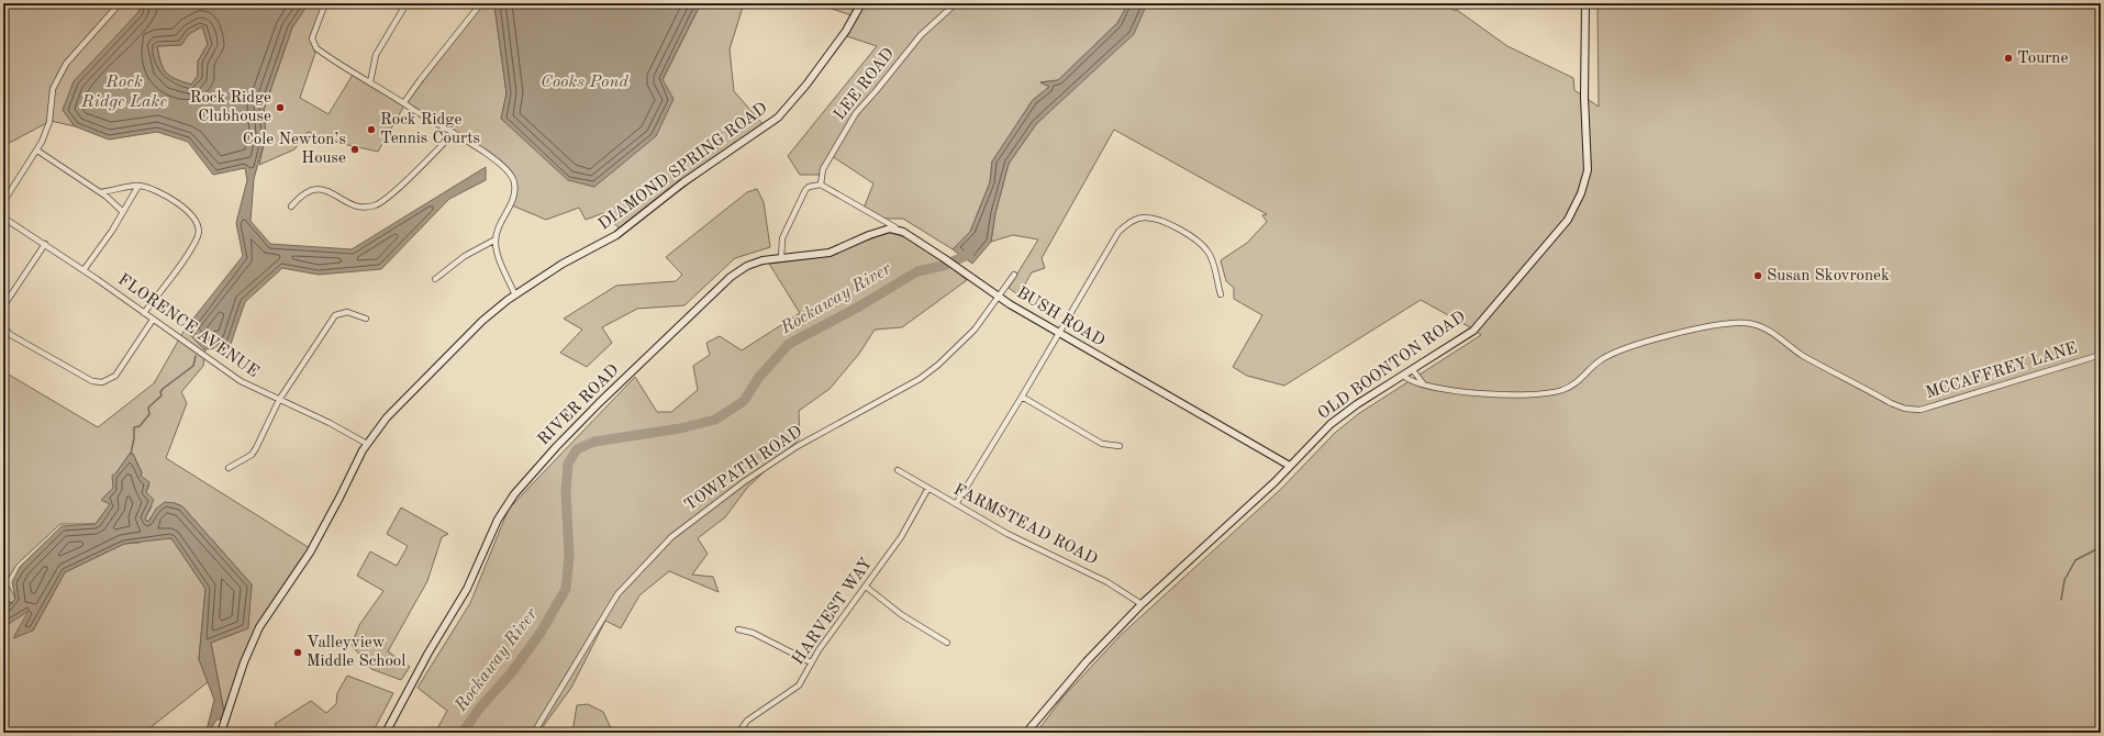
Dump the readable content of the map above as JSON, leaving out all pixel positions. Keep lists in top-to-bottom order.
{
  "streets": {
    "street": [
      "LEE ROAD",
      "DIAMOND SPRING ROAD",
      "BUSH ROAD",
      "FLORENCE AVENUE",
      "OLD BOONTON ROAD",
      "MCCAFFREY LANE",
      "RIVER ROAD",
      "TOWPATH ROAD",
      "FARMSTEAD ROAD",
      "HARVEST WAY"
    ]
  },
  "crossings": [
    ["LEE ROAD", "BUSH ROAD"],
    ["DIAMOND SPRING ROAD", "FLORENCE AVENUE"],
    ["BUSH ROAD", "OLD BOONTON ROAD"],
    ["BUSH ROAD", "RIVER ROAD"],
    ["BUSH ROAD", "TOWPATH ROAD"],
    ["OLD BOONTON ROAD", "MCCAFFREY LANE"],
    ["OLD BOONTON ROAD", "FARMSTEAD ROAD"],
    ["FARMSTEAD ROAD", "HARVEST WAY"]
  ],
  "water": ["Rock Ridge Lake", "Cooks Pond", "Rockaway River"],
  "places": [
    "Tourne",
    "Rock Ridge Clubhouse",
    "Rock Ridge Tennis Courts",
    "Cole Newton’s House",
    "Susan Skovronek",
    "Valleyview Middle School"
  ]
}
